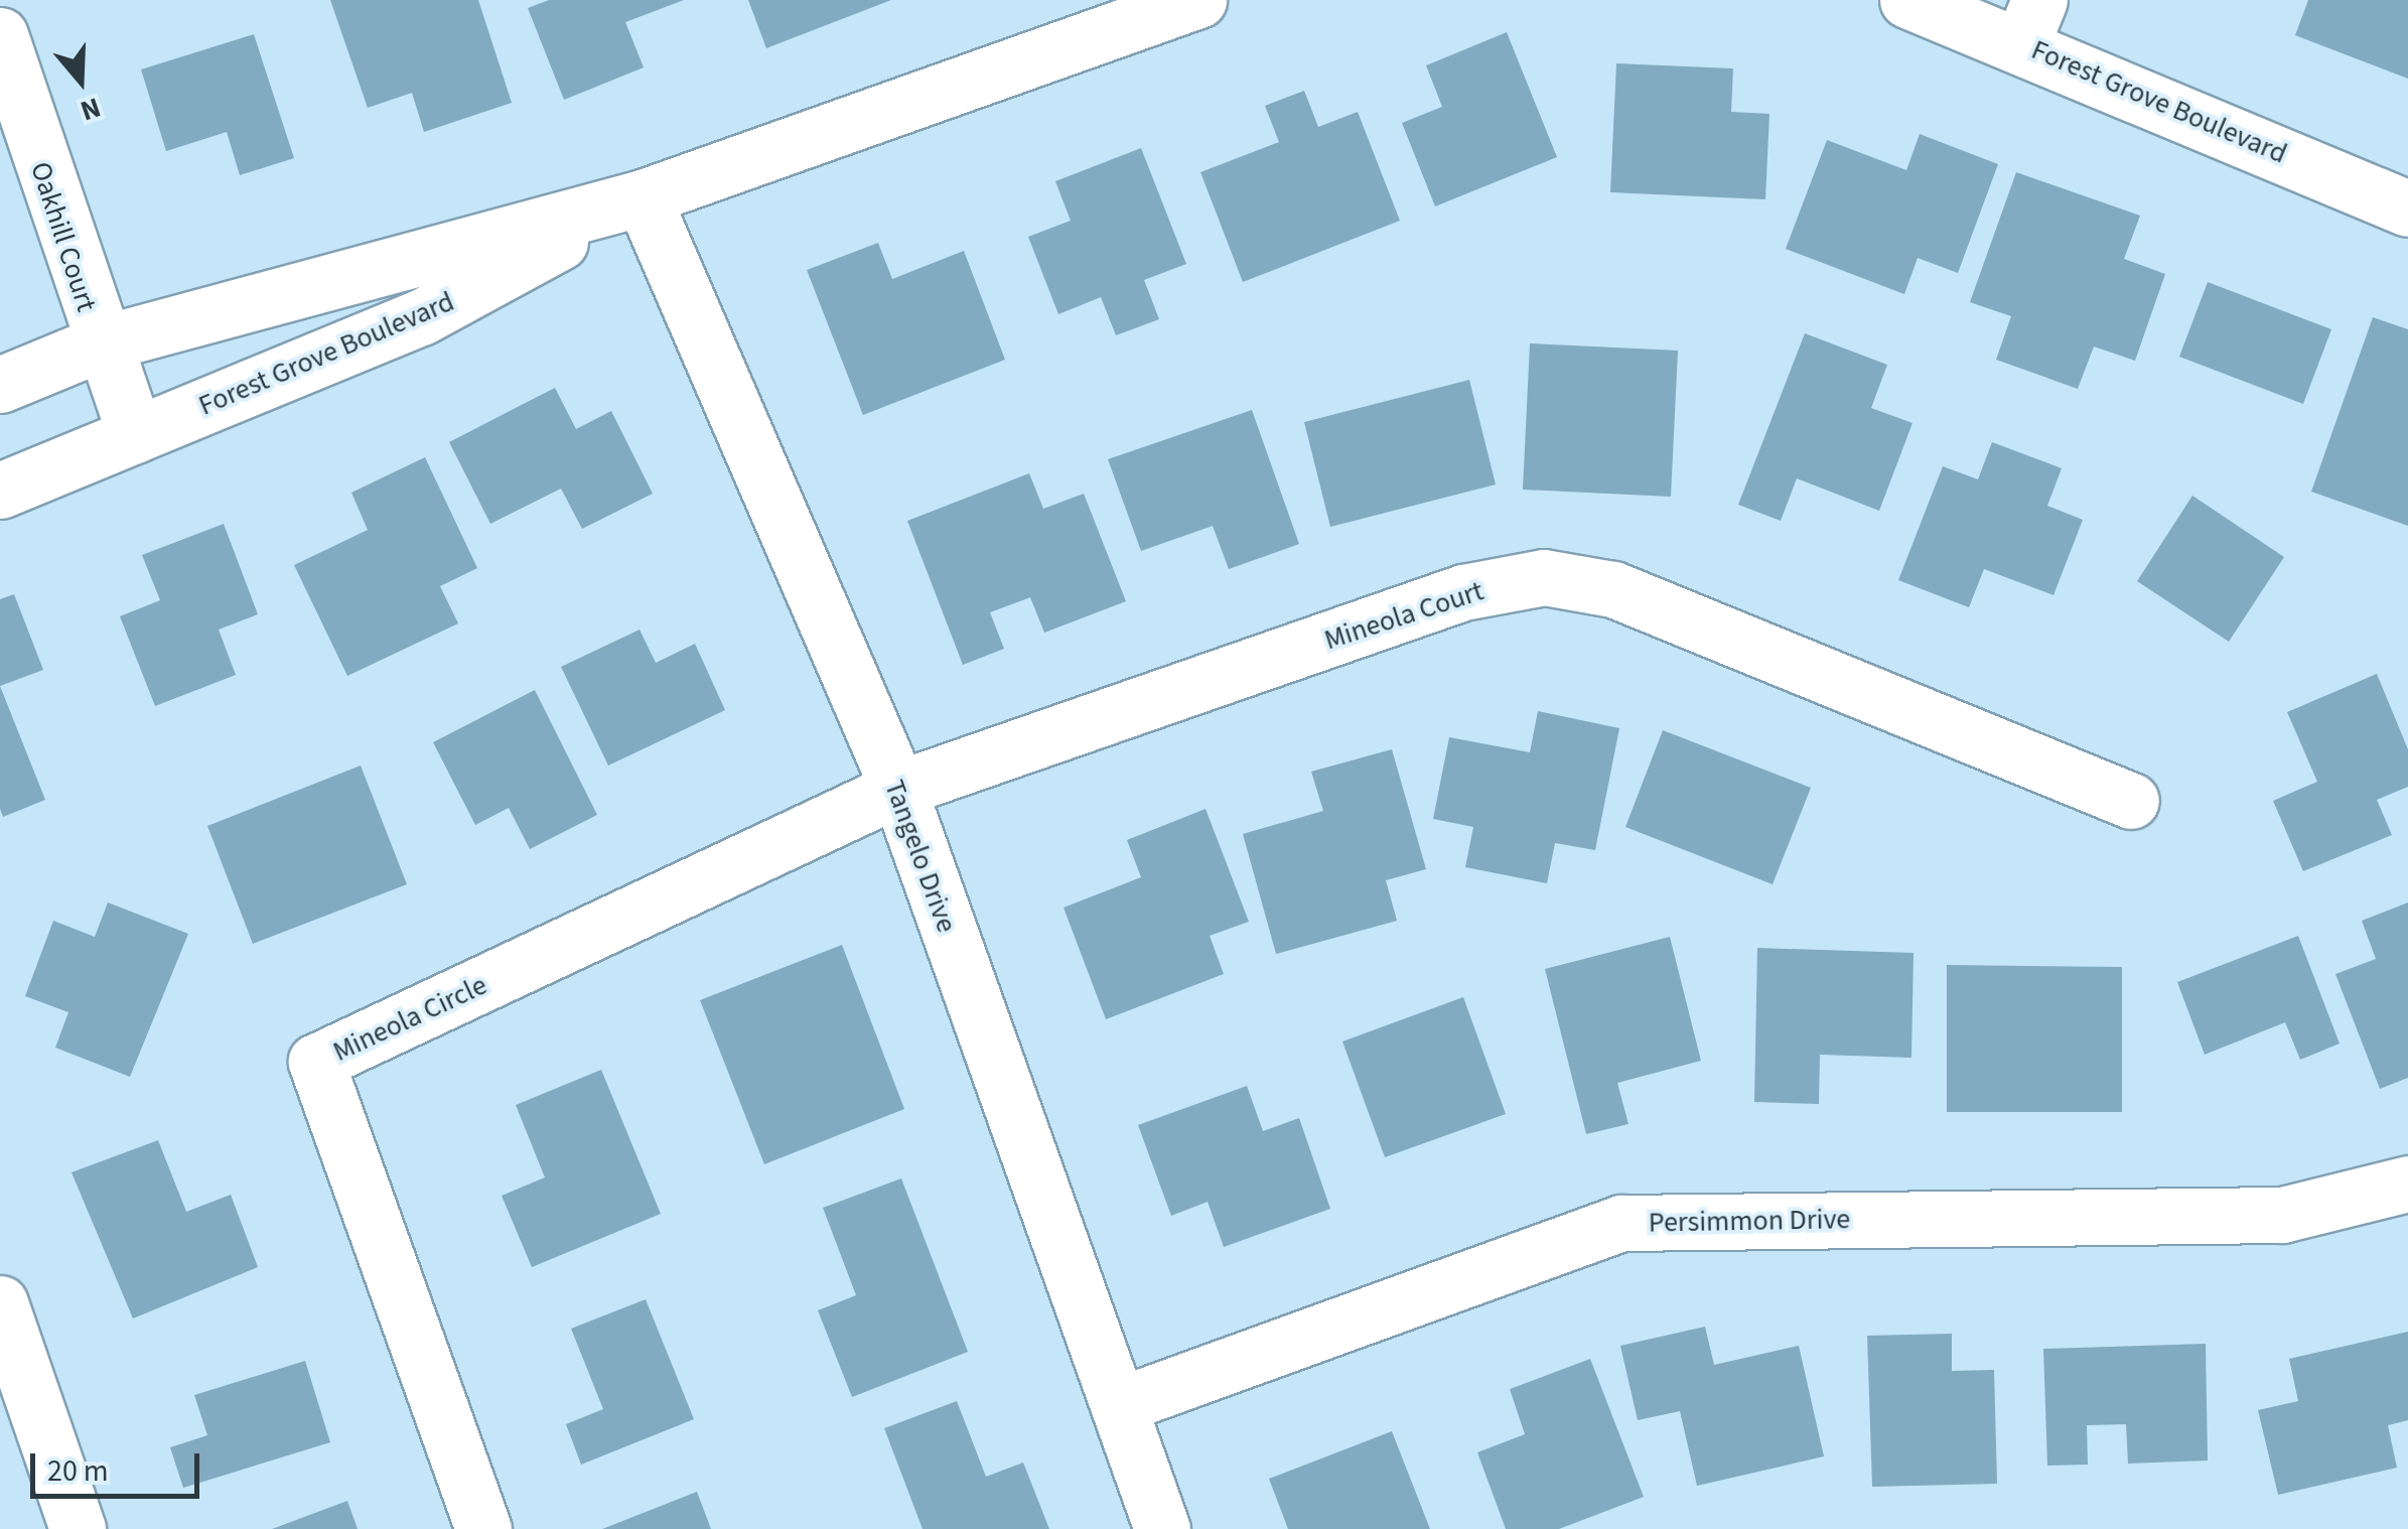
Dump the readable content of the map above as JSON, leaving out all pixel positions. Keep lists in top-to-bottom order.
{
  "streets": {
    "street": [
      "Forest Grove Boulevard",
      "Oakhill Court",
      "Mineola Court",
      "Tangelo Drive",
      "Mineola Circle",
      "Persimmon Drive"
    ]
  },
  "crossings": [
    ["Forest Grove Boulevard", "Oakhill Court"],
    ["Forest Grove Boulevard", "Tangelo Drive"],
    ["Mineola Court", "Tangelo Drive"],
    ["Mineola Court", "Mineola Circle"],
    ["Tangelo Drive", "Mineola Circle"],
    ["Tangelo Drive", "Persimmon Drive"]
  ],
  "scale_bar": "20 m",
  "north": "bottom"
}
